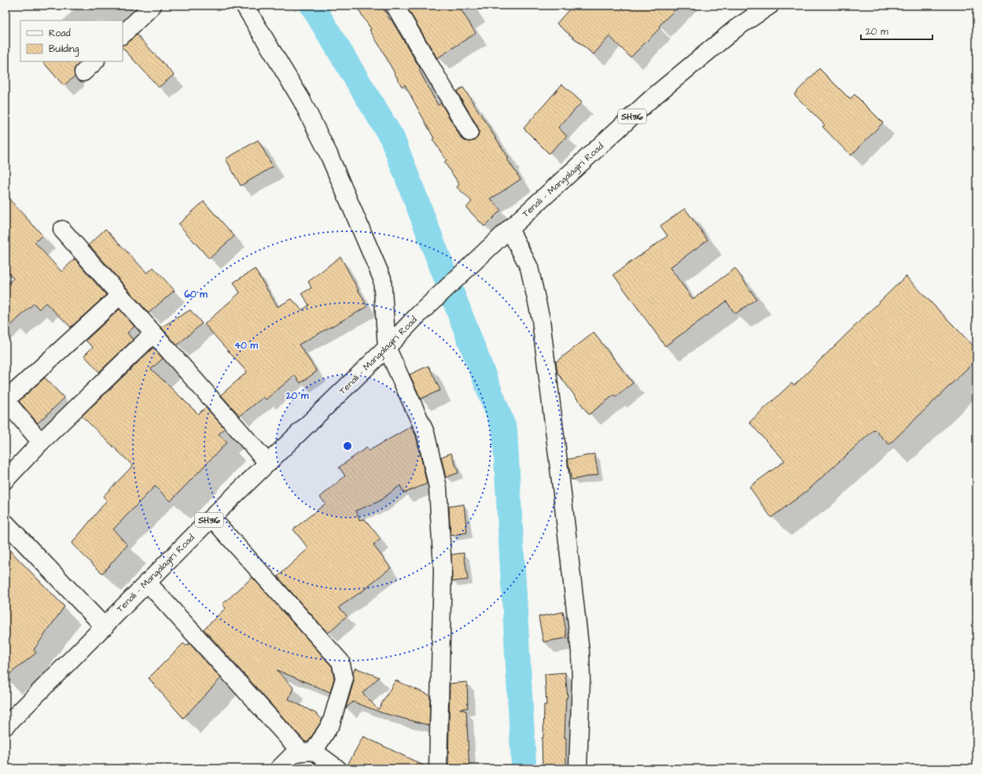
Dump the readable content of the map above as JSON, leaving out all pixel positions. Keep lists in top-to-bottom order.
{
  "streets": {
    "street": ["SH316", "Tenali - Mangalagiri Road"]
  },
  "legend": ["Road", "Building"],
  "scale_bar": "20 m",
  "rings": ["60 m", "40 m", "20 m"]
}
